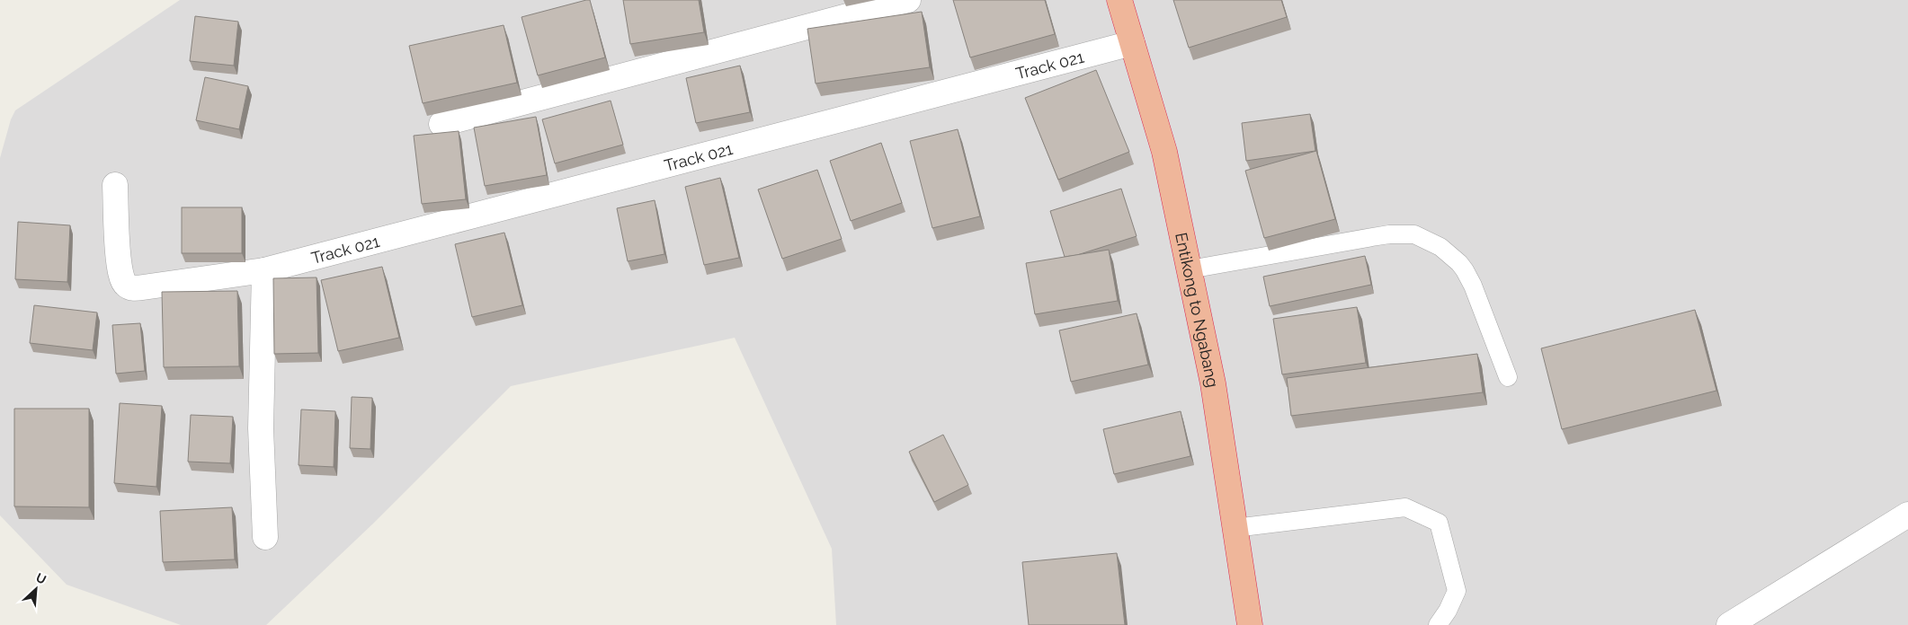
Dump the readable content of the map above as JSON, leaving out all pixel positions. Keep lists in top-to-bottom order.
{
  "streets": {
    "highway": ["Entikong to Ngabang"],
    "street": ["Track 021"]
  },
  "crossings": [
    ["Track 021", "Entikong to Ngabang"]
  ],
  "north": "top right"
}
